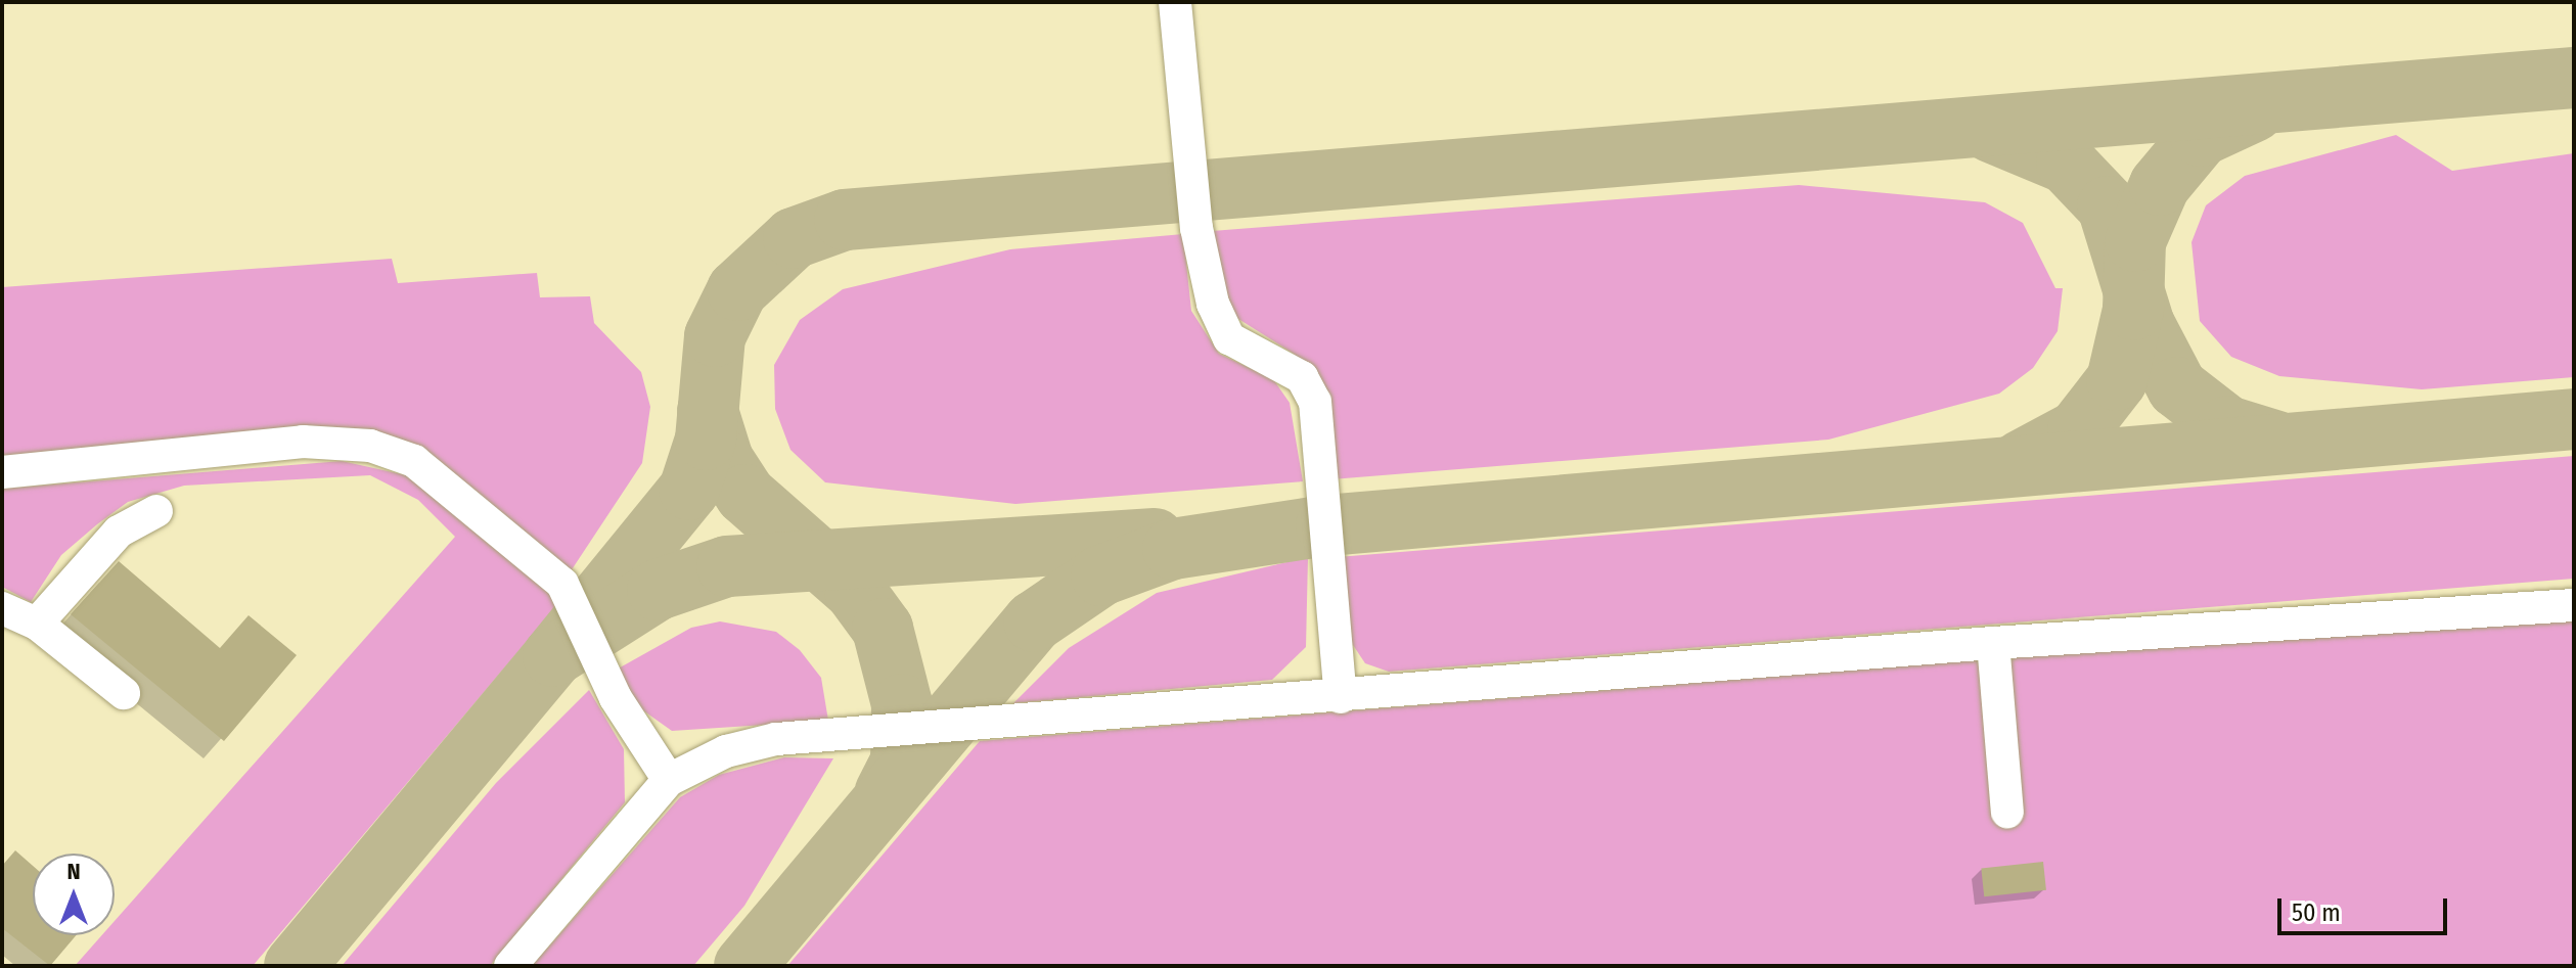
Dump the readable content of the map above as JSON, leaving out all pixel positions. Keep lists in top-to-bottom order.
{
  "scale_bar": "50 m",
  "north": "top"
}
